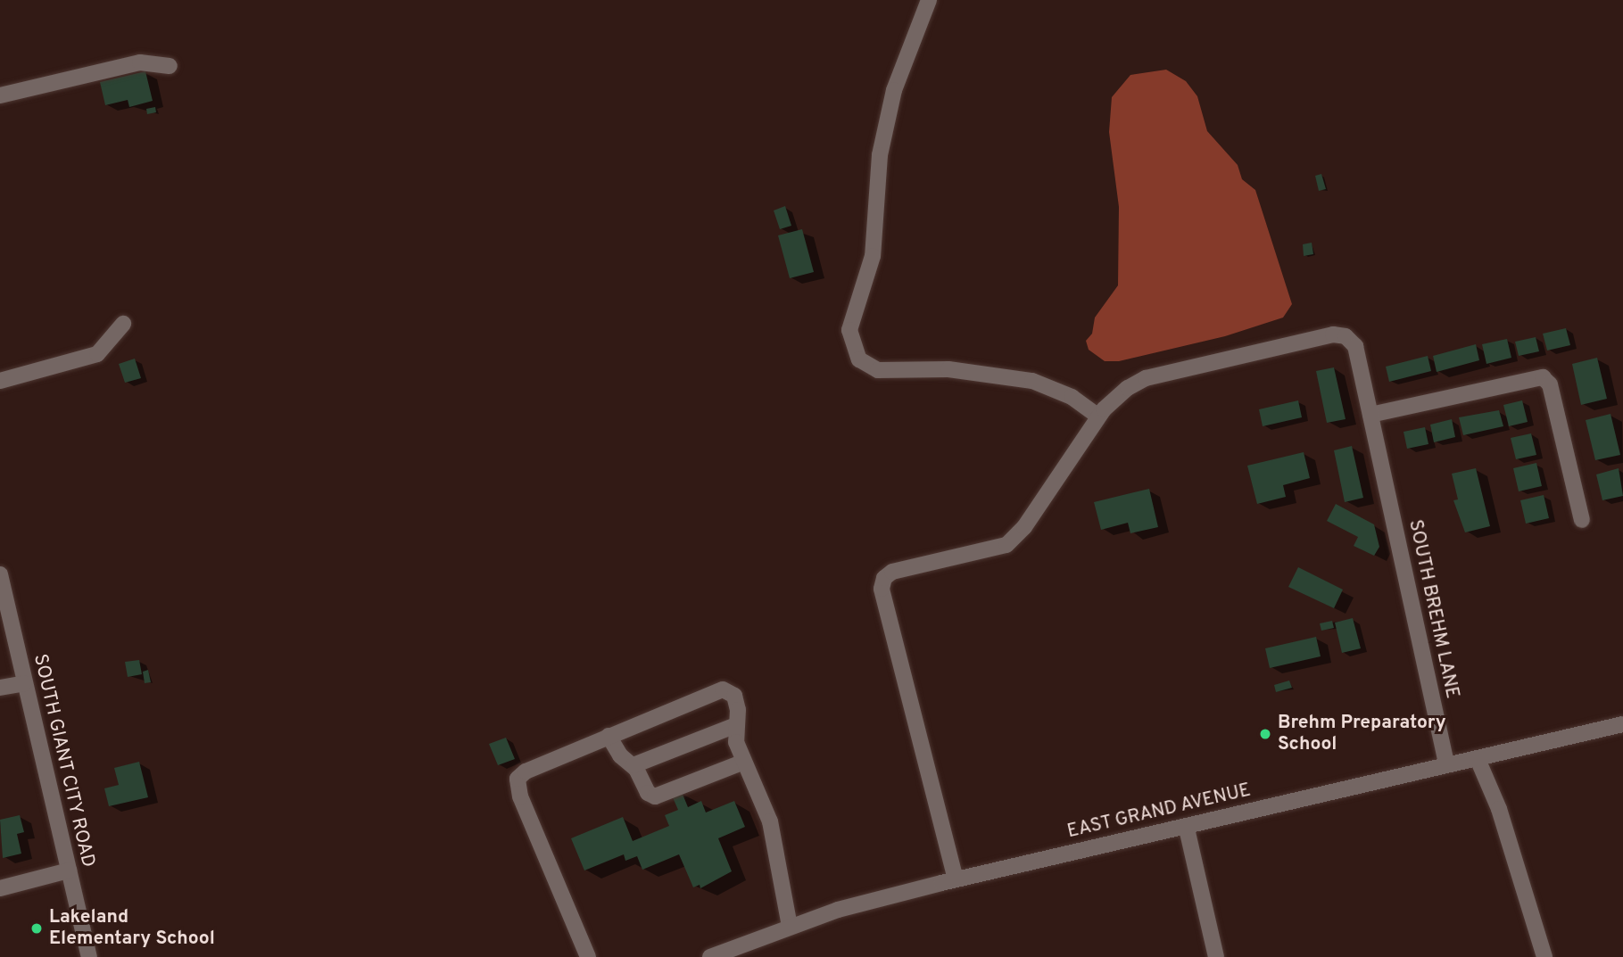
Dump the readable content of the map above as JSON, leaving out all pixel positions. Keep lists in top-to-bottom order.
{
  "streets": {
    "street": ["SOUTH BREHM LANE", "SOUTH GIANT CITY ROAD", "EAST GRAND AVENUE"]
  },
  "crossings": [
    ["SOUTH BREHM LANE", "EAST GRAND AVENUE"]
  ],
  "places": ["Brehm Preparatory School", "Lakeland Elementary School"]
}
